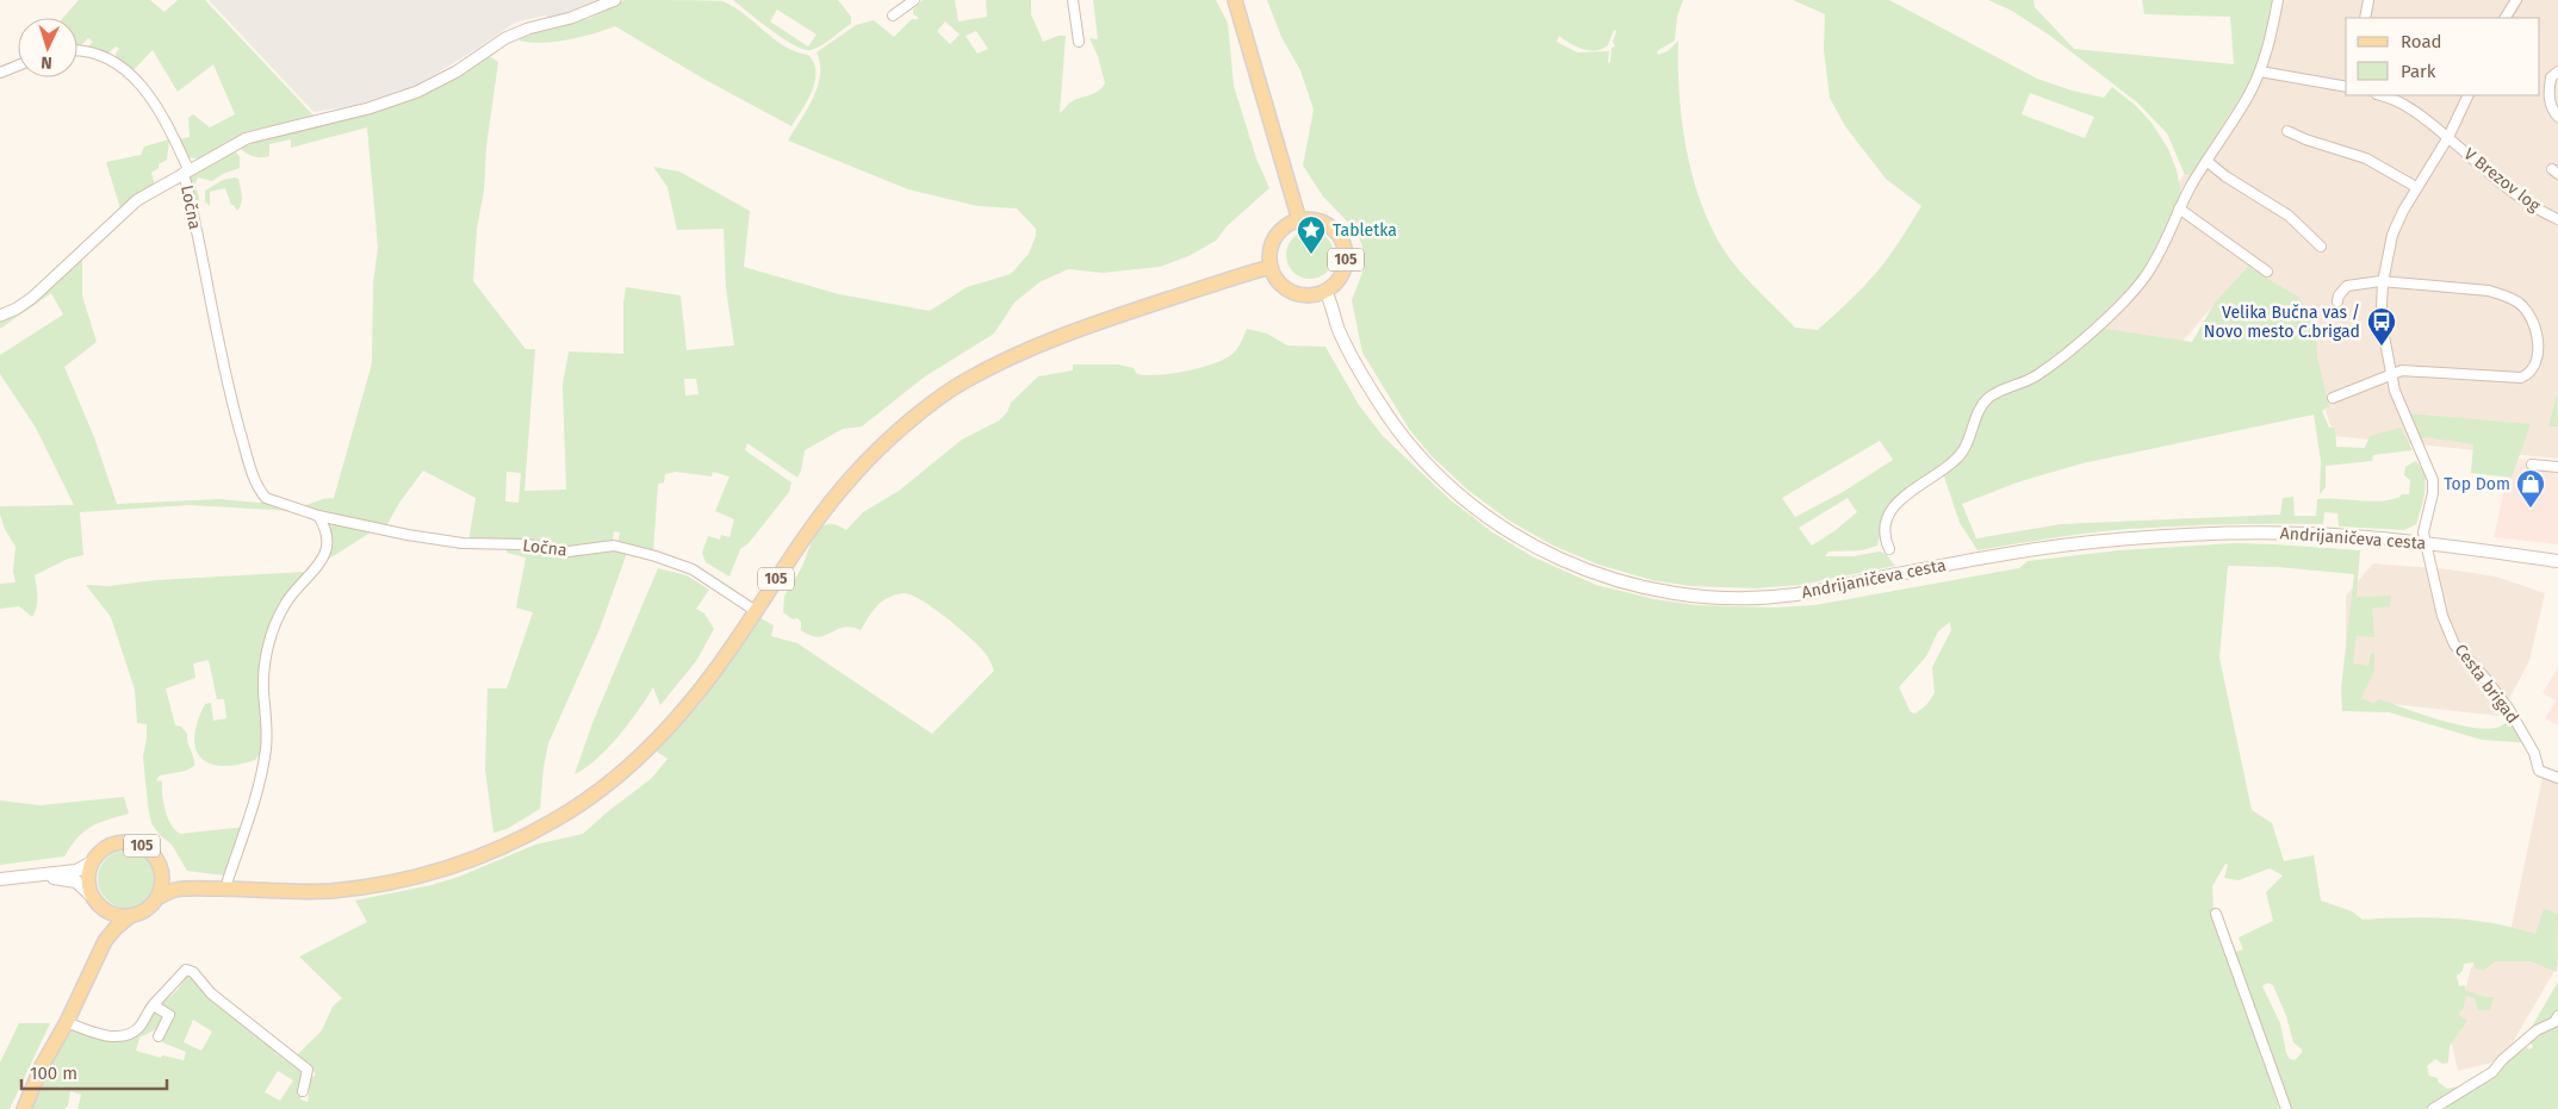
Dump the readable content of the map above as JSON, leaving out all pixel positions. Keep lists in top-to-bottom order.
{
  "streets": {
    "main road": ["105", "Andrijaničeva cesta"],
    "street": ["V Brezov log", "Ločna", "Cesta brigad"]
  },
  "crossings": [
    ["V Brezov log", "Cesta brigad"],
    ["Ločna", "105"],
    ["105", "Andrijaničeva cesta"],
    ["Andrijaničeva cesta", "Cesta brigad"]
  ],
  "places": {
    "place": ["Tabletka"],
    "bus stop": ["Velika Bučna vas / Novo mesto C.brigad"],
    "shop": ["Top Dom"]
  },
  "legend": ["Road", "Park"],
  "scale_bar": "100 m",
  "north": "bottom"
}
